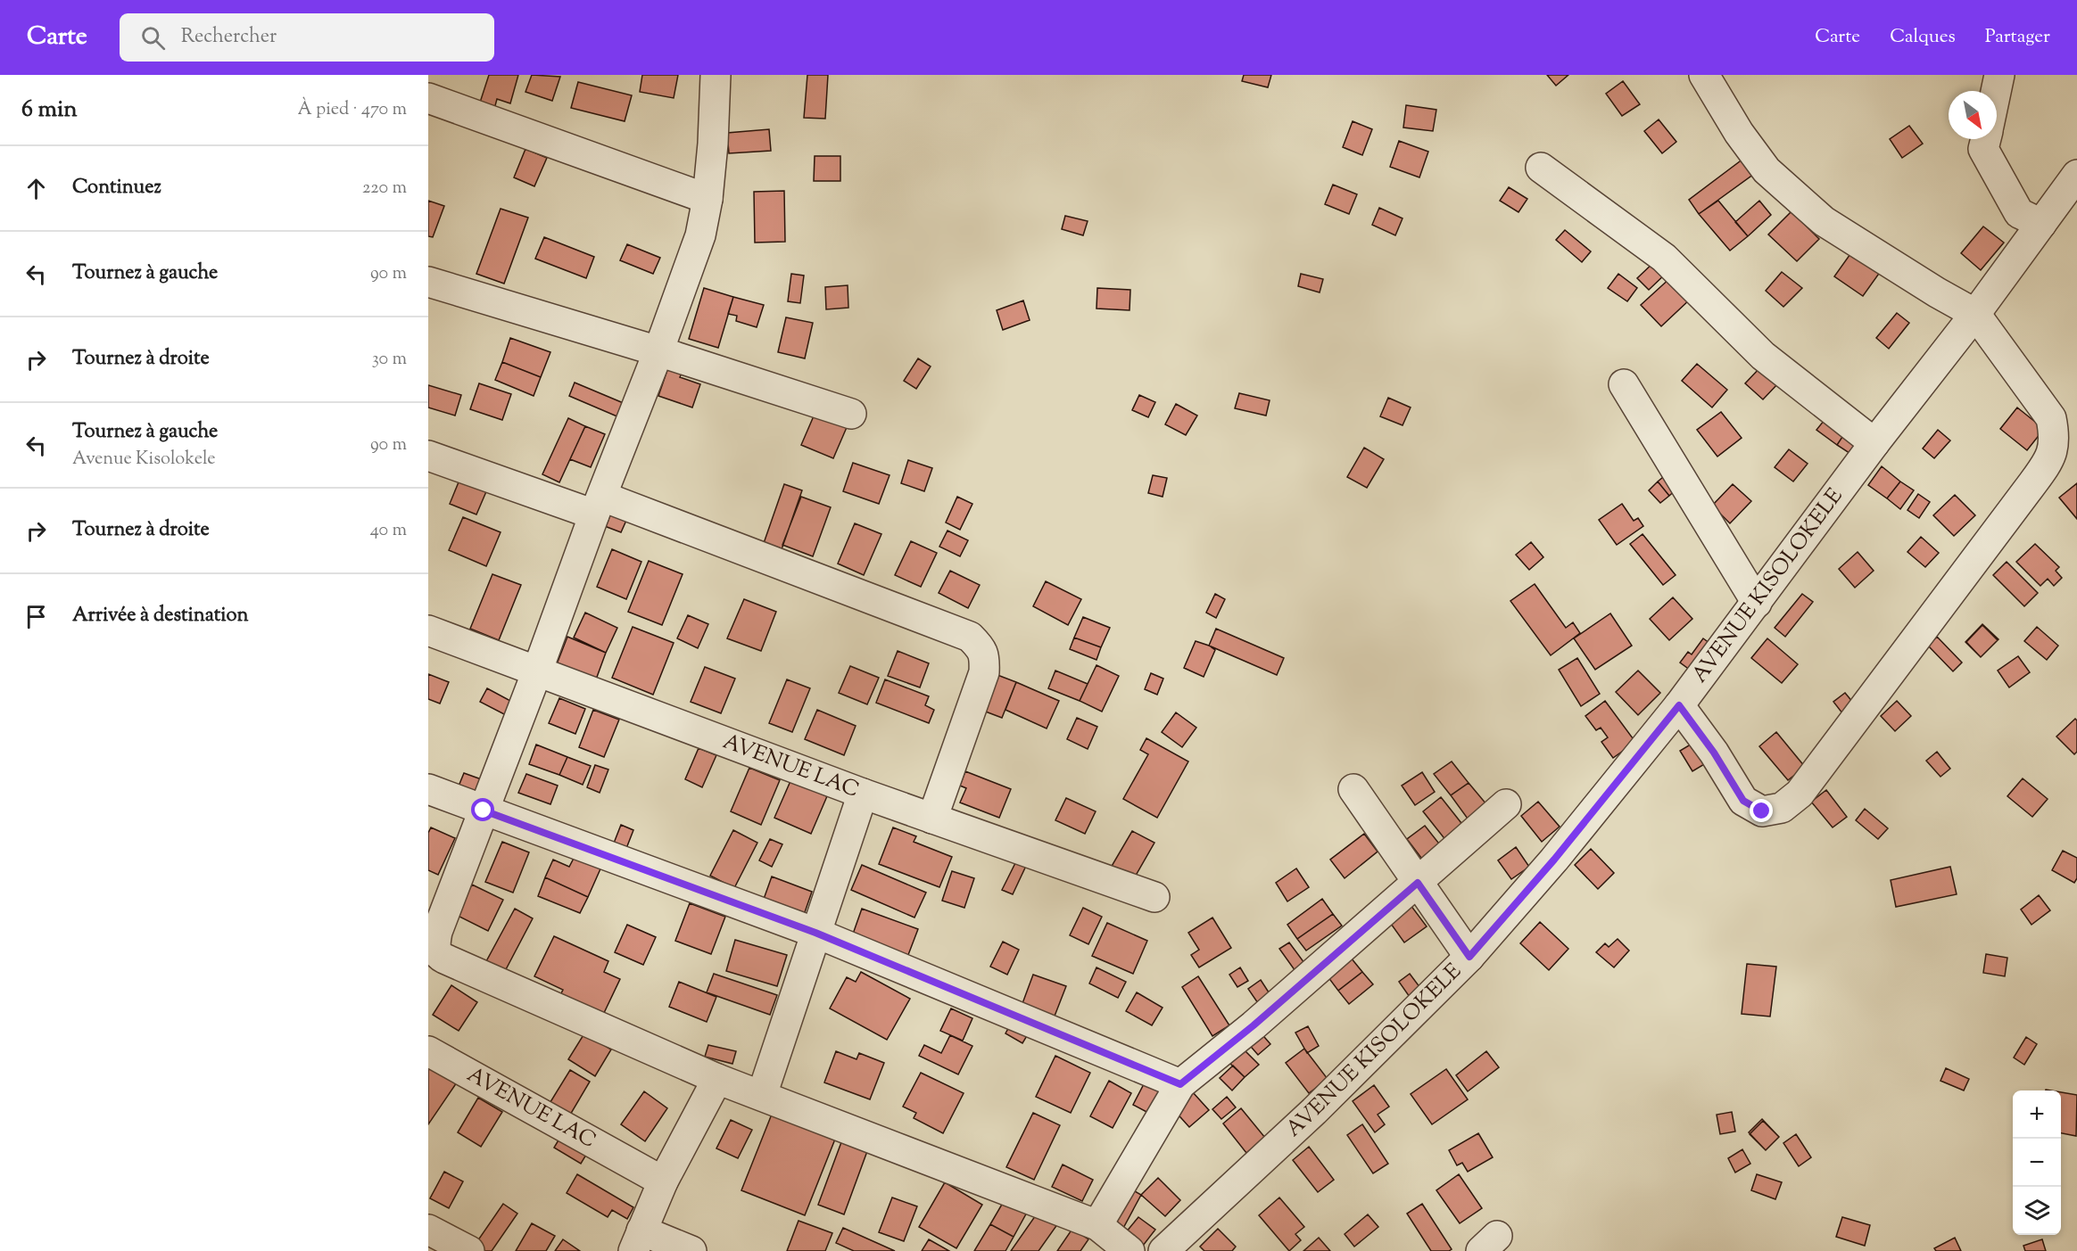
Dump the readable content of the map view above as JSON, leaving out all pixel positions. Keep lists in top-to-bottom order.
{
  "streets": {
    "street": ["AVENUE KISOLOKELE", "AVENUE LAC"]
  },
  "north": "bottom right",
  "page": {
    "header": "Carte",
    "search": "Rechercher",
    "nav": ["Carte", "Calques", "Partager"],
    "heading": ["6 min", "À pied · 470 m"],
    "list": [
      ["Continuez", "220 m"],
      ["Tournez à gauche", "90 m"],
      ["Tournez à droite", "30 m"],
      ["Tournez à gauche", "Avenue Kisolokele", "90 m"],
      ["Tournez à droite", "40 m"],
      "Arrivée à destination"
    ],
    "map_buttons": ["+", "−"]
  }
}
